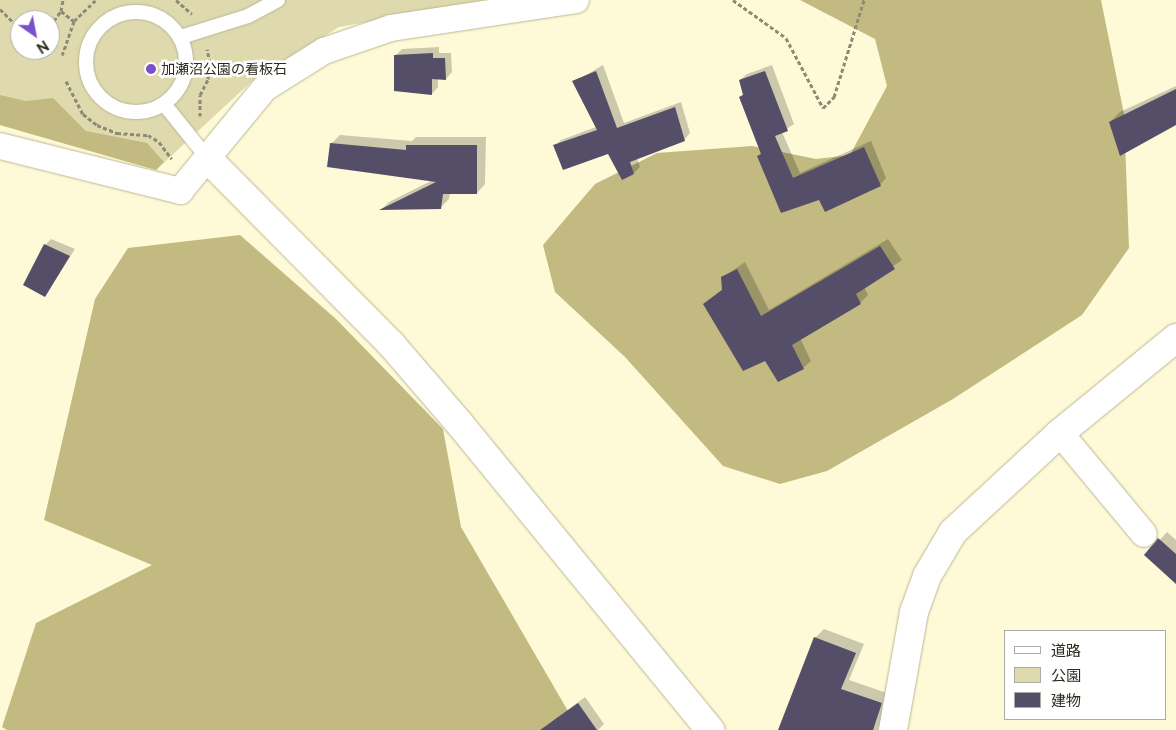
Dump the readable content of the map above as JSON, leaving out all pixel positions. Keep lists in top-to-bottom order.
{
  "places": ["加瀬沼公園の看板石"],
  "legend": ["道路", "公園", "建物"],
  "north": "bottom right"
}
